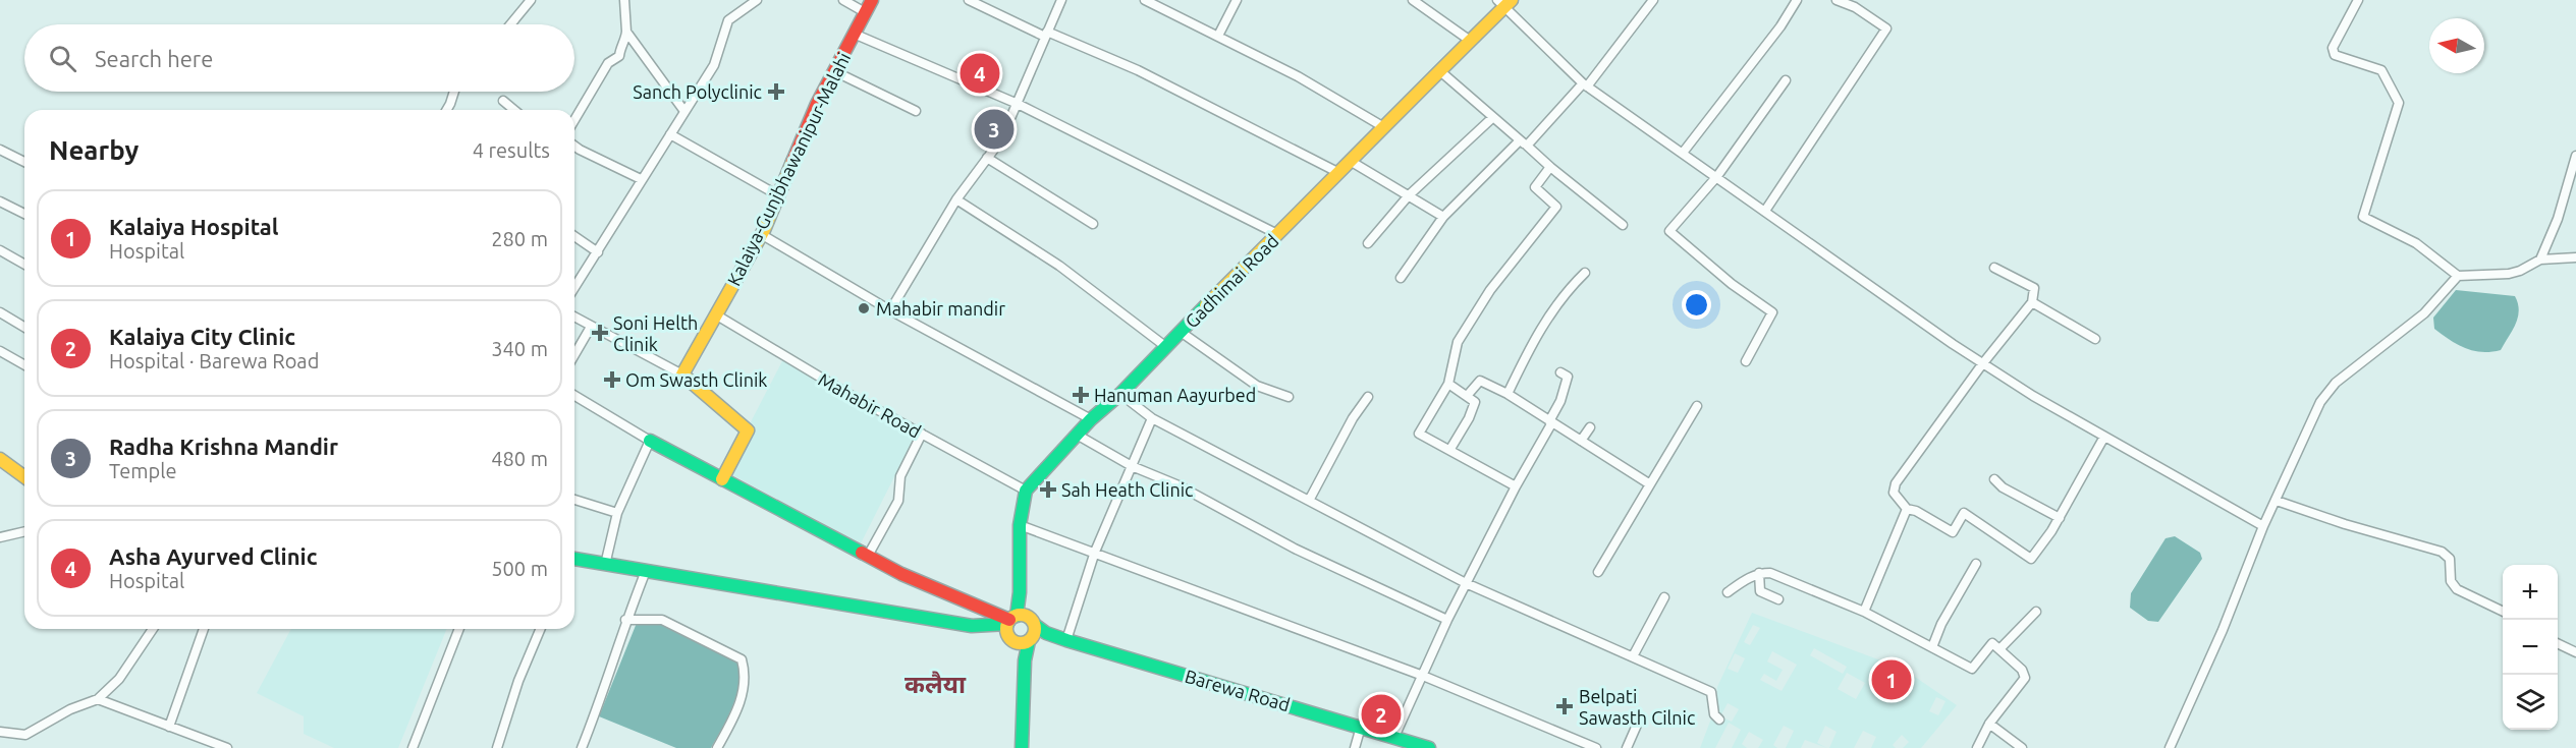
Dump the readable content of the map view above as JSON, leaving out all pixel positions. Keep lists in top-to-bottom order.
{
  "streets": {
    "street": [
      "Kalaiya-Gunjbhawanipur-Malahi",
      "Gadhimai Road",
      "Mahabir Road",
      "Barewa Road"
    ]
  },
  "crossings": [
    ["Kalaiya-Gunjbhawanipur-Malahi", "Mahabir Road"],
    ["Gadhimai Road", "Mahabir Road"]
  ],
  "districts": ["कलैया"],
  "places": {
    "health": [
      "Sanch Polyclinic",
      "Soni Helth Clinik",
      "Om Swasth Clinik",
      "Hanuman Aayurbed",
      "Sah Heath Clinic",
      "Belpati Sawasth Cilnic"
    ],
    "other": ["Mahabir mandir"]
  },
  "north": "left",
  "page": {
    "search": "Search here",
    "pins": [
      "4",
      "3",
      "1",
      "2"
    ],
    "heading": ["Nearby", "4 results"],
    "list": [
      {
        "mark": "1",
        "name": "Kalaiya Hospital",
        "note": "Hospital",
        "value": "280 m"
      },
      {
        "mark": "2",
        "name": "Kalaiya City Clinic",
        "note": "Hospital · Barewa Road",
        "value": "340 m"
      },
      {
        "mark": "3",
        "name": "Radha Krishna Mandir",
        "note": "Temple",
        "value": "480 m"
      },
      {
        "mark": "4",
        "name": "Asha Ayurved Clinic",
        "note": "Hospital",
        "value": "500 m"
      }
    ],
    "map_buttons": ["+", "−"]
  }
}
